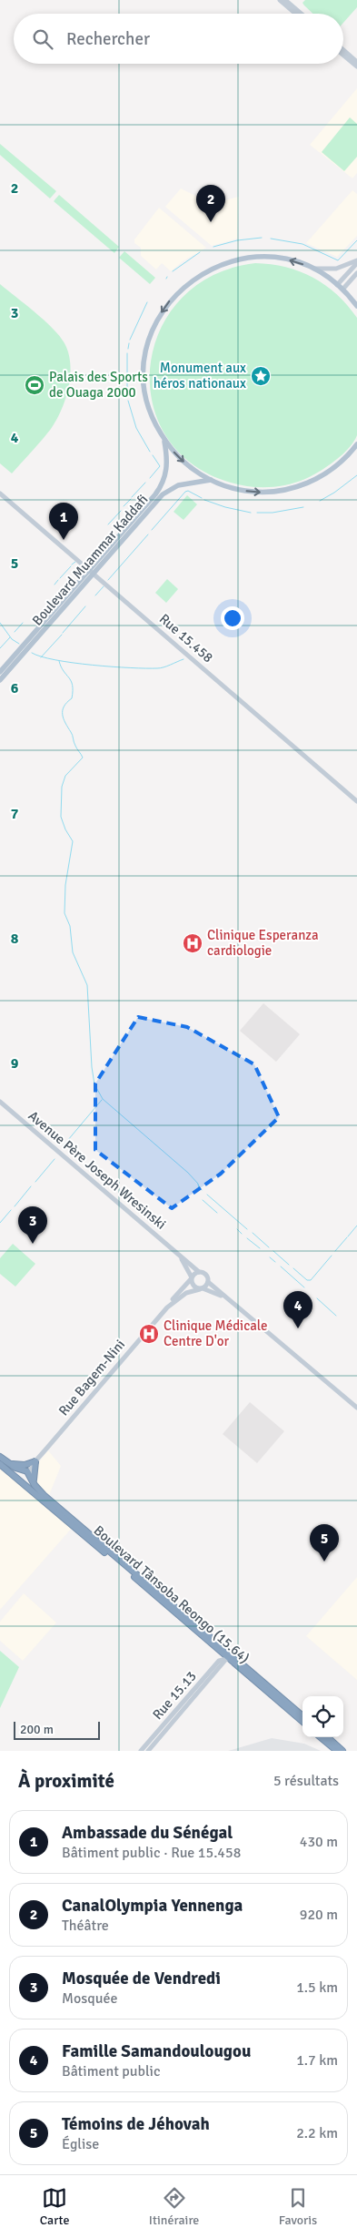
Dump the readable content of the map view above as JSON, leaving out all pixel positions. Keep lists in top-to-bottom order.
{
  "streets": {
    "highway": ["Boulevard Tânsoba Reongo (15.64)"],
    "main road": [
      "Boulevard Muammar Kaddafi",
      "Rue 15.458",
      "Avenue Père Joseph Wresinski",
      "Rue Bagem-Nini",
      "Rue 15.13"
    ]
  },
  "crossings": [
    ["Boulevard Muammar Kaddafi", "Rue 15.458"],
    ["Boulevard Tânsoba Reongo (15.64)", "Rue 15.13"]
  ],
  "places": {
    "place": ["Monument aux héros nationaux"],
    "sports": ["Palais des Sports de Ouaga 2000"],
    "hospital": ["Clinique Esperanza cardiologie", "Clinique Médicale Centre D'or"]
  },
  "scale_bar": "200 m",
  "page": {
    "search": "Rechercher",
    "pins": [
      "2",
      "1",
      "3",
      "4",
      "5"
    ],
    "scale": "200 m",
    "heading": ["À proximité", "5 résultats"],
    "list": [
      {
        "mark": "1",
        "name": "Ambassade du Sénégal",
        "note": "Bâtiment public · Rue 15.458",
        "value": "430 m"
      },
      {
        "mark": "2",
        "name": "CanalOlympia Yennenga",
        "note": "Théâtre",
        "value": "920 m"
      },
      {
        "mark": "3",
        "name": "Mosquée de Vendredi",
        "note": "Mosquée",
        "value": "1.5 km"
      },
      {
        "mark": "4",
        "name": "Famille Samandoulougou",
        "note": "Bâtiment public",
        "value": "1.7 km"
      },
      {
        "mark": "5",
        "name": "Témoins de Jéhovah",
        "note": "Église",
        "value": "2.2 km"
      }
    ],
    "nav": ["Carte", "Itinéraire", "Favoris"]
  },
  "grid": {
    "rows": [
      "2",
      "3",
      "4",
      "5",
      "6",
      "7",
      "8",
      "9"
    ]
  }
}
